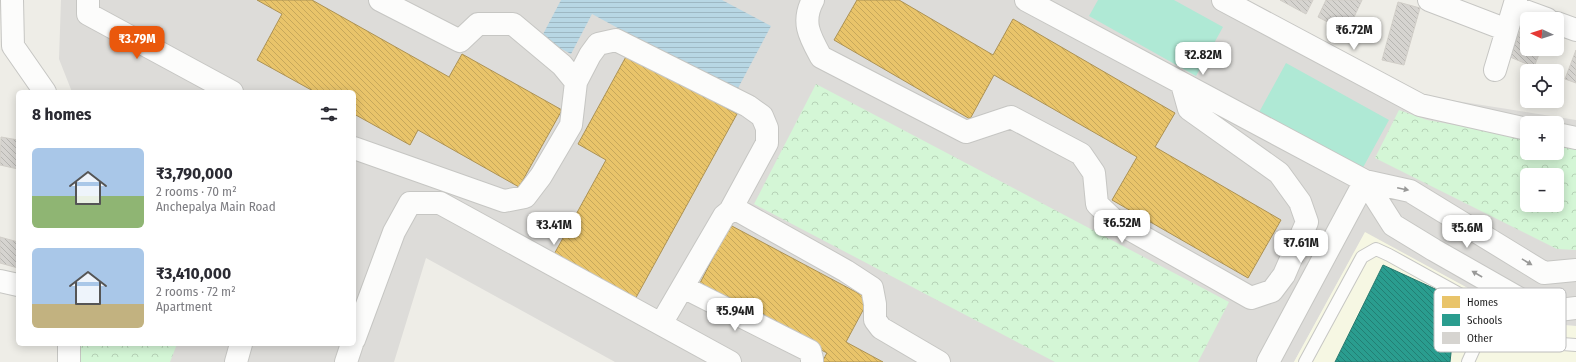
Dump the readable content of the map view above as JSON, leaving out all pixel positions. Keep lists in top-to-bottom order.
{
  "legend": ["Homes", "Schools", "Other"],
  "north": "left",
  "page": {
    "map_buttons": ["+", "−"],
    "price": [
      "₹6.72M",
      "₹3.79M",
      "₹2.82M",
      "₹6.52M",
      "₹3.41M",
      "₹5.6M",
      "₹7.61M",
      "₹5.94M"
    ],
    "heading": "8 homes",
    "list": [
      {
        "name": "₹3,790,000",
        "note": "2 rooms · 70 m² · Anchepalya Main Road"
      },
      {
        "name": "₹3,410,000",
        "note": "2 rooms · 72 m² · Apartment"
      }
    ]
  }
}
